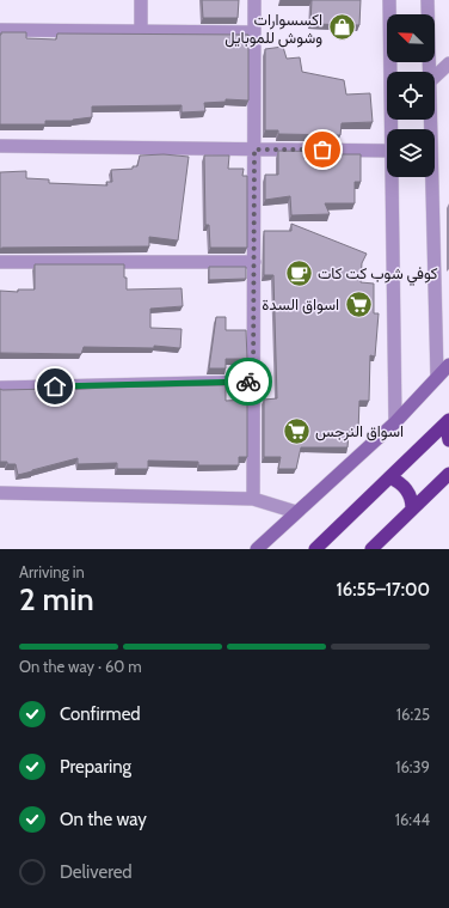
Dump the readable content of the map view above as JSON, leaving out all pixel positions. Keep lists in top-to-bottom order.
{
  "places": {
    "shop": ["اكسسوارات وشوش للموبايل"],
    "cafe": ["كوفي شوب كت كات"],
    "supermarket": ["اسواق السدة", "اسواق النرجس"]
  },
  "north": "top left",
  "page": {
    "heading": ["2 min", "Arriving in", "16:55–17:00"],
    "bar": "On the way · 60 m",
    "list": [
      ["Confirmed", "16:25"],
      ["Preparing", "16:39"],
      ["On the way", "16:44"],
      "Delivered"
    ]
  }
}
